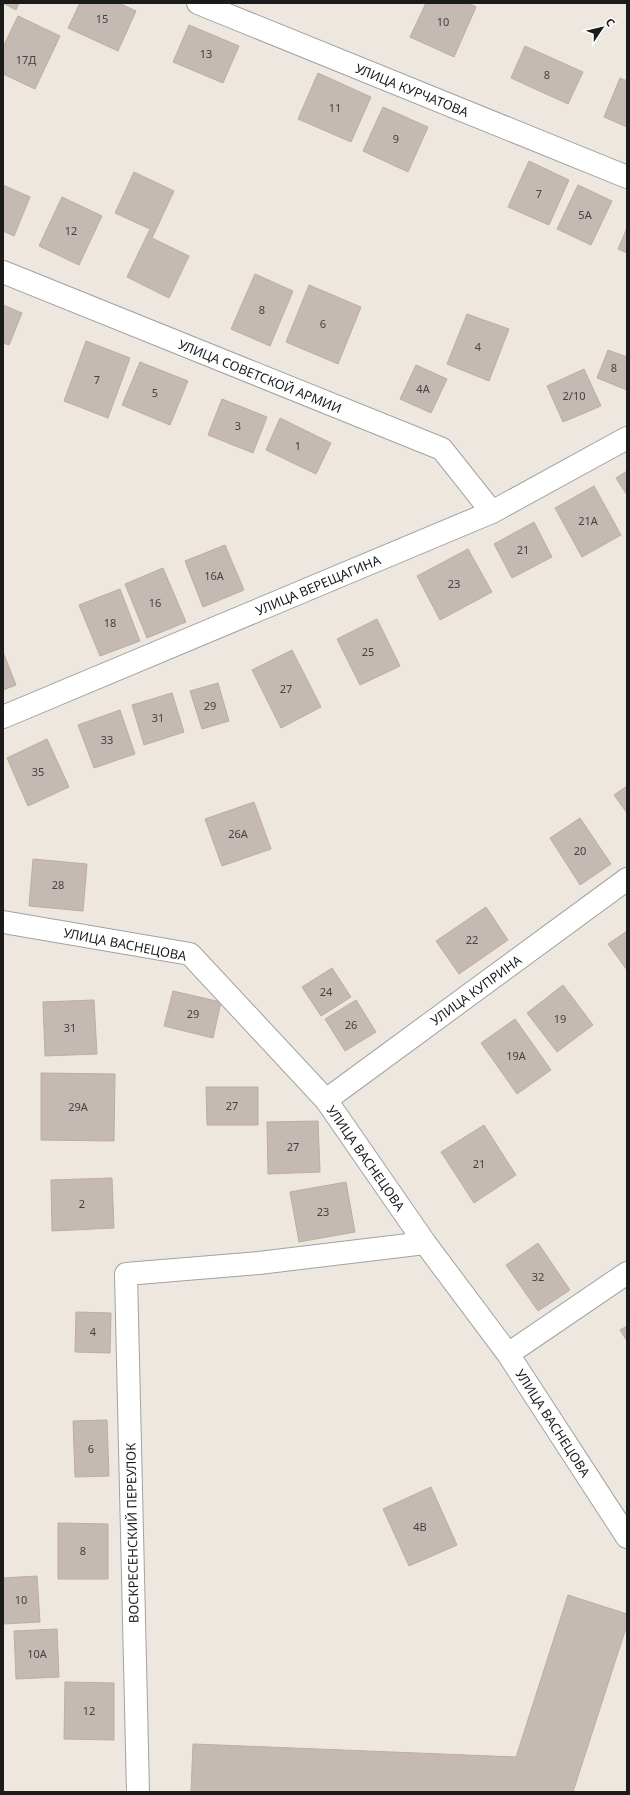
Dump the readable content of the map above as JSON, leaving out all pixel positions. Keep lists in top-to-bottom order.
{
  "streets": {
    "street": [
      "УЛИЦА КУРЧАТОВА",
      "УЛИЦА СОВЕТСКОЙ АРМИИ",
      "УЛИЦА ВЕРЕЩАГИНА",
      "УЛИЦА ВАСНЕЦОВА",
      "УЛИЦА КУПРИНА",
      "ВОСКРЕСЕНСКИЙ ПЕРЕУЛОК"
    ]
  },
  "crossings": [
    ["УЛИЦА СОВЕТСКОЙ АРМИИ", "УЛИЦА ВЕРЕЩАГИНА"],
    ["УЛИЦА ВАСНЕЦОВА", "УЛИЦА КУПРИНА"],
    ["УЛИЦА ВАСНЕЦОВА", "ВОСКРЕСЕНСКИЙ ПЕРЕУЛОК"]
  ],
  "house_numbers": [
    "15",
    "10",
    "13",
    "17Д",
    "8",
    "11",
    "9",
    "7",
    "5А",
    "12",
    "8",
    "6",
    "4",
    "8",
    "7",
    "4А",
    "5",
    "2/10",
    "3",
    "1",
    "21А",
    "21",
    "16А",
    "23",
    "16",
    "18",
    "25",
    "27",
    "29",
    "31",
    "33",
    "35",
    "26А",
    "20",
    "28",
    "22",
    "24",
    "29",
    "19",
    "26",
    "31",
    "19А",
    "27",
    "29А",
    "27",
    "21",
    "2",
    "23",
    "32",
    "4",
    "6",
    "4В",
    "8",
    "10",
    "10А",
    "12"
  ],
  "north": "top right"
}
